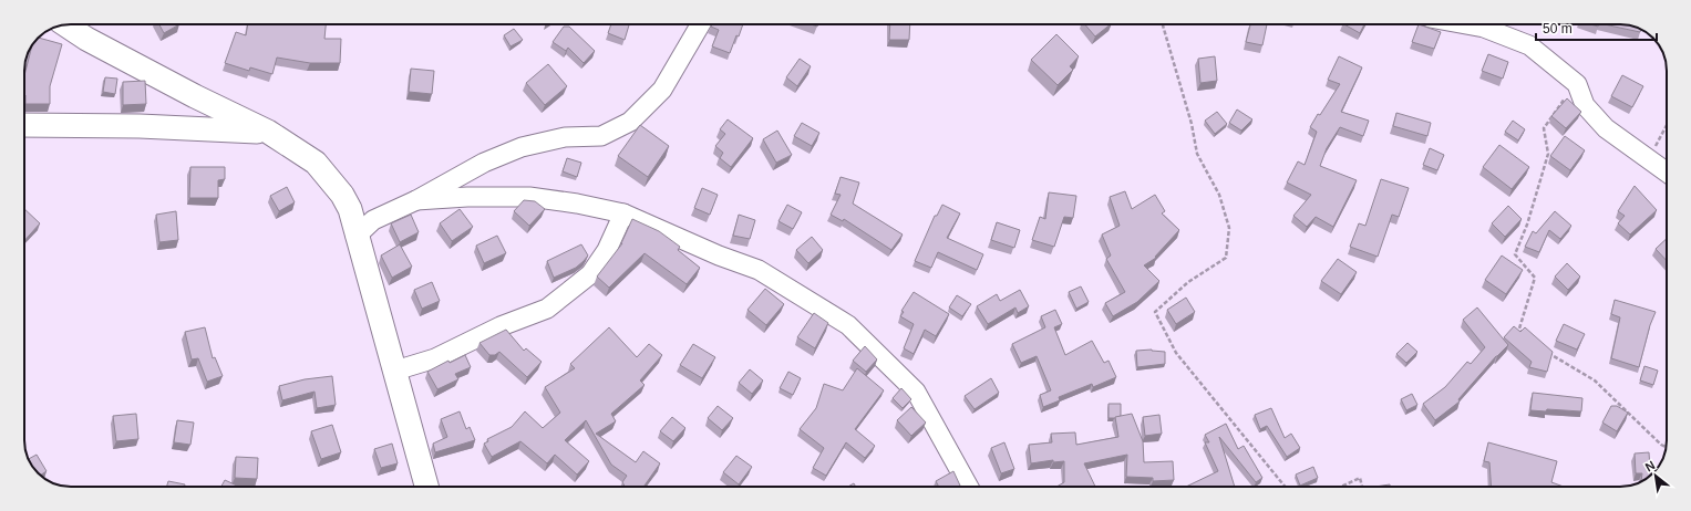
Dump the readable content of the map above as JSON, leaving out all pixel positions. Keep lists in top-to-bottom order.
{
  "scale_bar": "50 m",
  "north": "top left"
}
